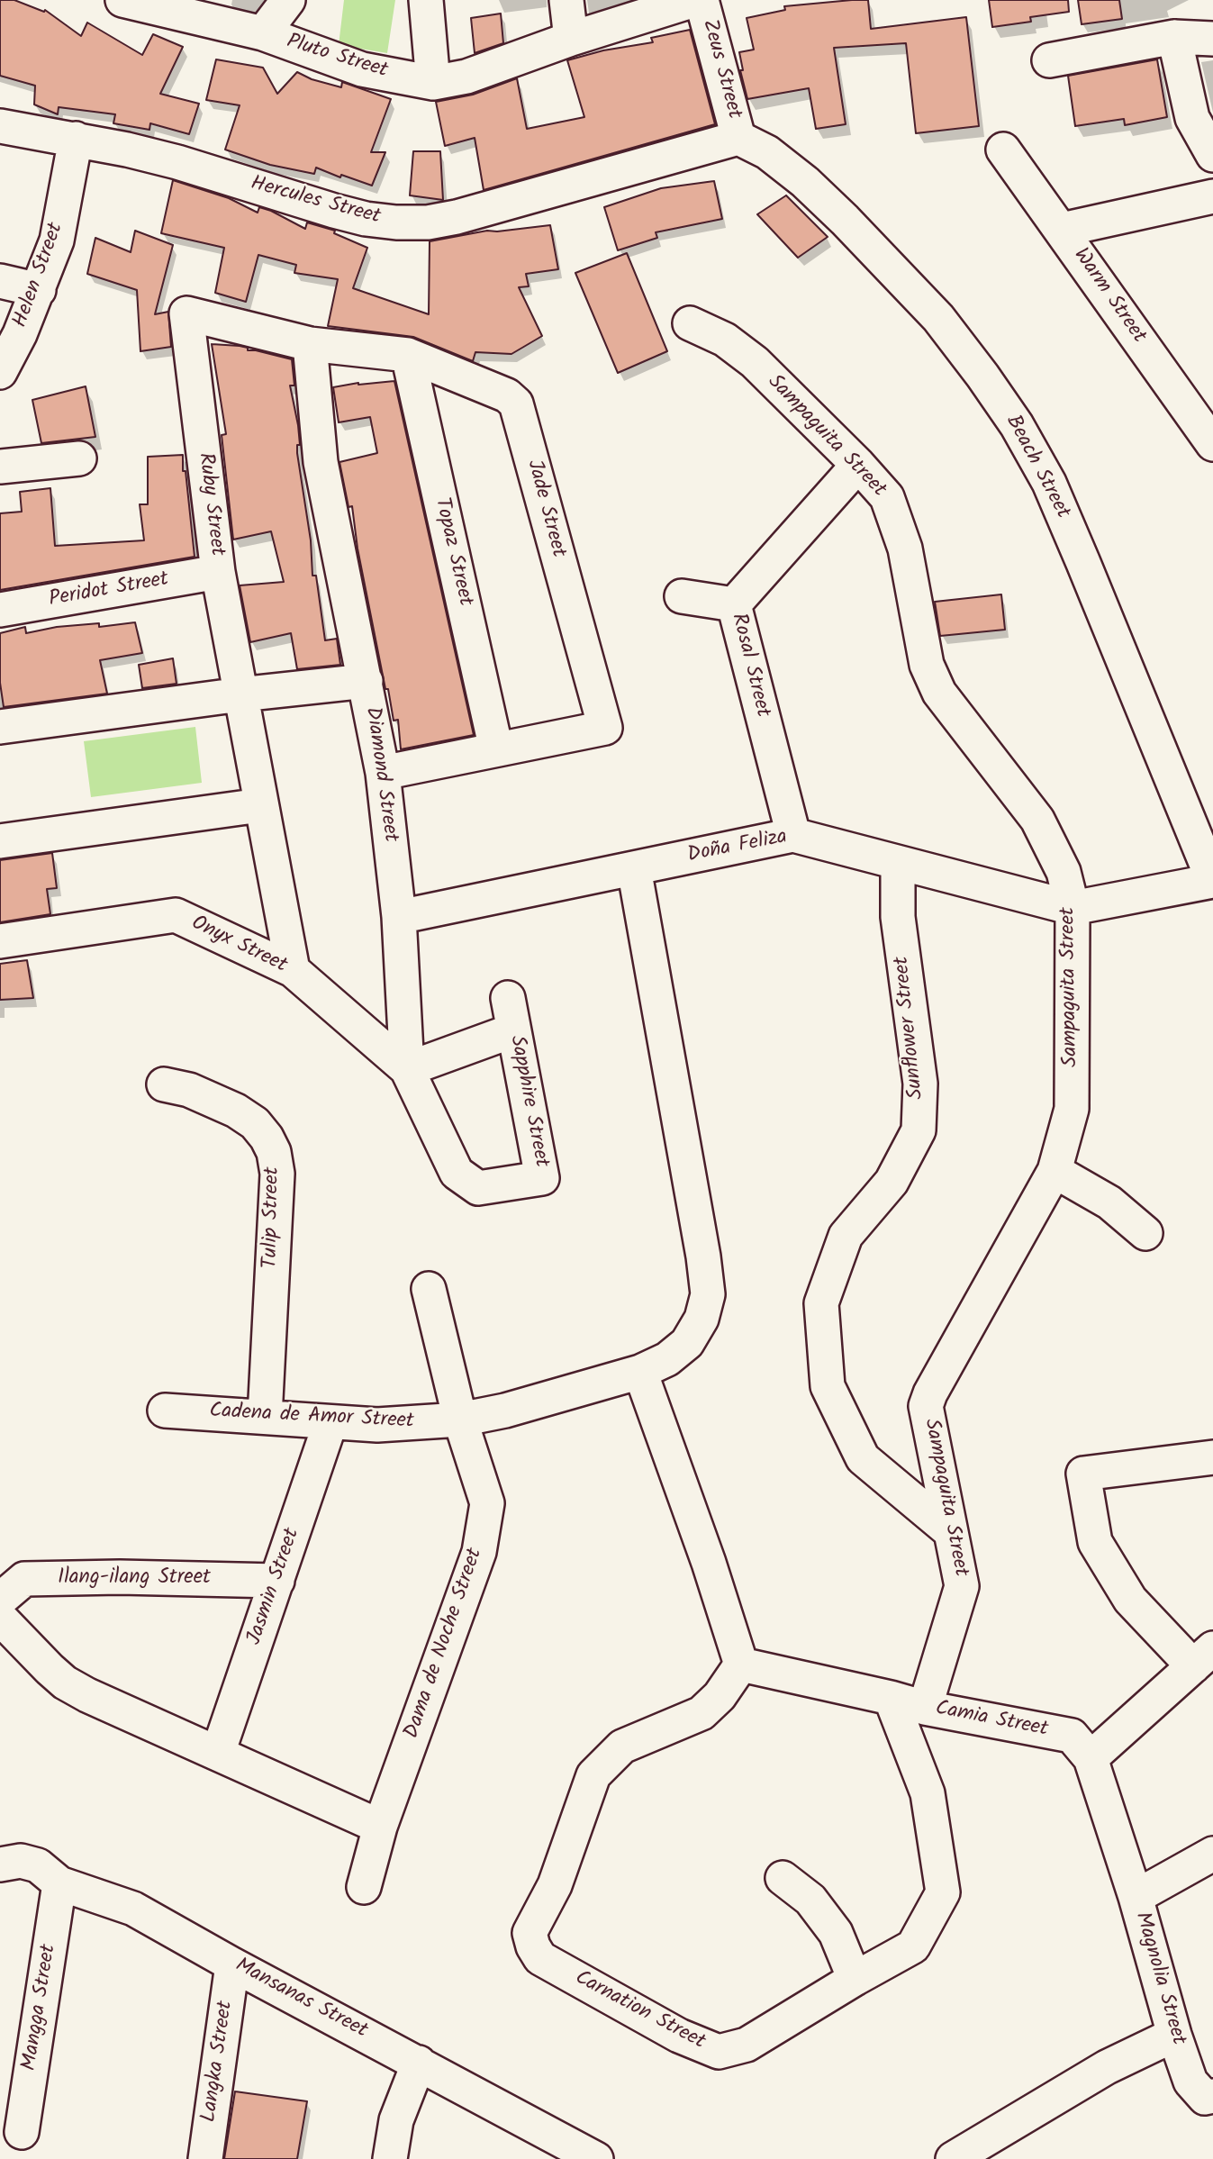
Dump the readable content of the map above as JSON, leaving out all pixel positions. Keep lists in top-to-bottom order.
{
  "streets": {
    "street": [
      "Pluto Street",
      "Zeus Street",
      "Hercules Street",
      "Helen Street",
      "Warm Street",
      "Sampaguita Street",
      "Beach Street",
      "Ruby Street",
      "Jade Street",
      "Topaz Street",
      "Peridot Street",
      "Rosal Street",
      "Diamond Street",
      "Doña Feliza",
      "Onyx Street",
      "Sunflower Street",
      "Sapphire Street",
      "Tulip Street",
      "Cadena de Amor Street",
      "Ilang-ilang Street",
      "Jasmin Street",
      "Dama de Noche Street",
      "Camia Street",
      "Magnolia Street",
      "Mansanas Street",
      "Mangga Street",
      "Carnation Street",
      "Langka Street"
    ]
  },
  "crossings": [
    ["Zeus Street", "Hercules Street"],
    ["Zeus Street", "Beach Street"],
    ["Hercules Street", "Helen Street"],
    ["Hercules Street", "Beach Street"],
    ["Sampaguita Street", "Rosal Street"],
    ["Sampaguita Street", "Doña Feliza"],
    ["Sampaguita Street", "Sunflower Street"],
    ["Sampaguita Street", "Camia Street"],
    ["Ruby Street", "Jade Street"],
    ["Ruby Street", "Peridot Street"],
    ["Ruby Street", "Onyx Street"],
    ["Jade Street", "Topaz Street"],
    ["Jade Street", "Diamond Street"],
    ["Rosal Street", "Doña Feliza"],
    ["Diamond Street", "Doña Feliza"],
    ["Diamond Street", "Onyx Street"],
    ["Diamond Street", "Sapphire Street"],
    ["Doña Feliza", "Sunflower Street"],
    ["Doña Feliza", "Cadena de Amor Street"],
    ["Tulip Street", "Cadena de Amor Street"],
    ["Cadena de Amor Street", "Jasmin Street"],
    ["Cadena de Amor Street", "Dama de Noche Street"],
    ["Ilang-ilang Street", "Jasmin Street"],
    ["Camia Street", "Magnolia Street"],
    ["Camia Street", "Carnation Street"],
    ["Mansanas Street", "Mangga Street"],
    ["Mansanas Street", "Langka Street"]
  ]
}
